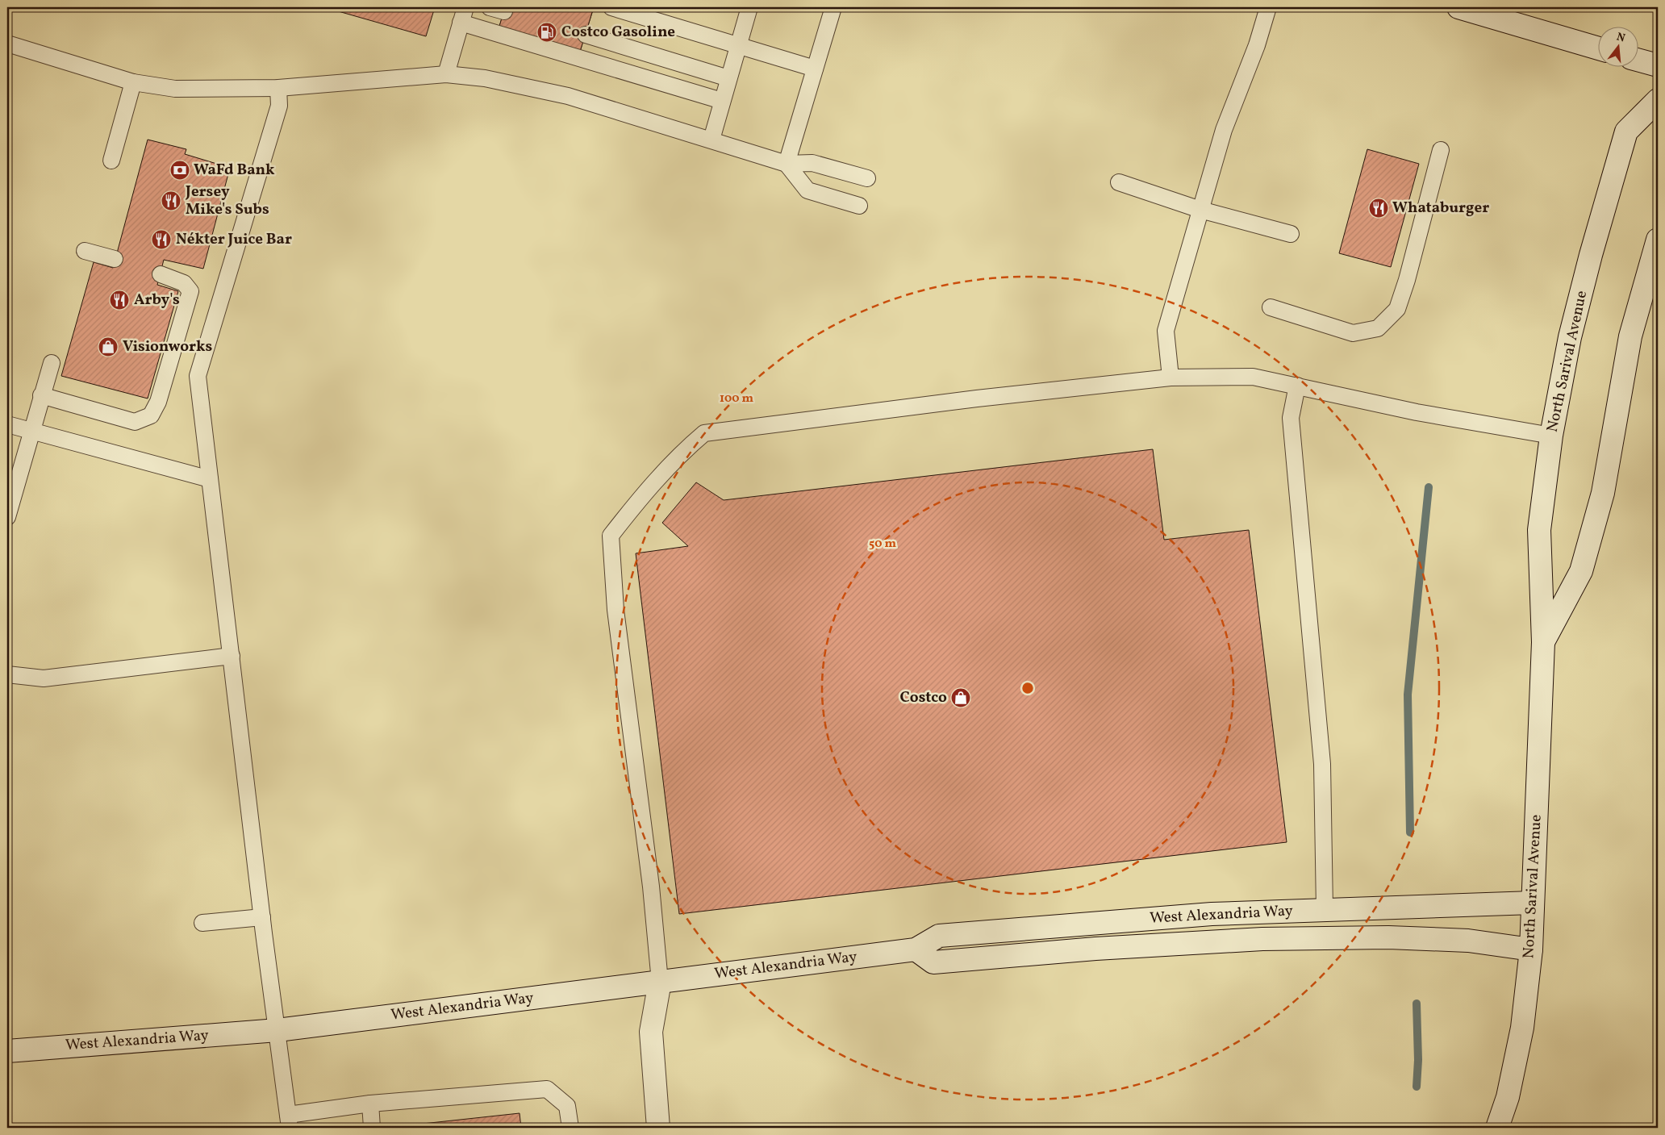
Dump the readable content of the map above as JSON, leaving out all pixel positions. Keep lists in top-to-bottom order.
{
  "streets": {
    "street": ["North Sarival Avenue", "West Alexandria Way"]
  },
  "crossings": [
    ["North Sarival Avenue", "West Alexandria Way"]
  ],
  "places": {
    "fuel station": ["Costco Gasoline"],
    "bank": ["WaFd Bank"],
    "restaurant": [
      "Jersey Mike's Subs",
      "Whataburger",
      "Nékter Juice Bar",
      "Arby's"
    ],
    "shop": ["Visionworks", "Costco"]
  },
  "north": "top",
  "rings": ["100 m", "50 m"]
}
